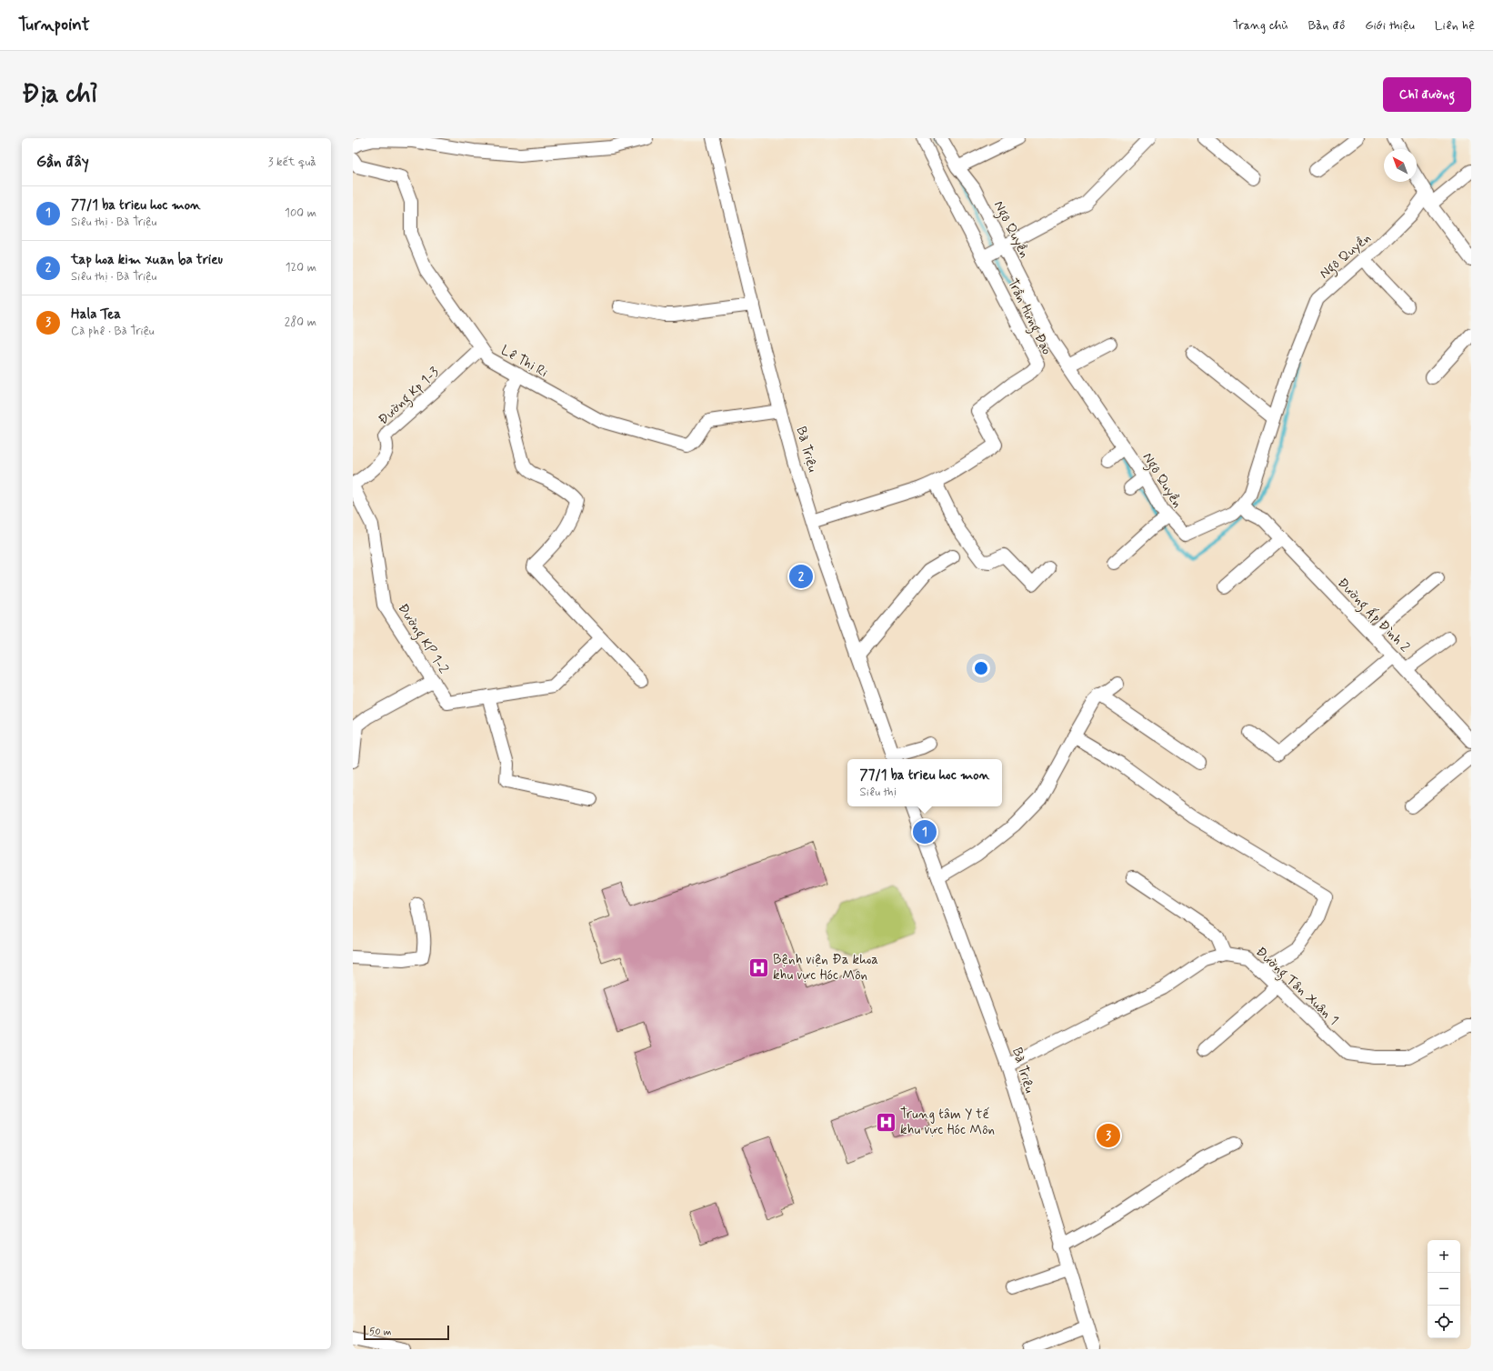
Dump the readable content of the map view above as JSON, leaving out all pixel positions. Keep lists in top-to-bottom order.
{
  "streets": {
    "street": [
      "Ngô Quyền",
      "Trần Hưng Đạo",
      "Lê Thị Ri",
      "Đường Kp 1-3",
      "Bà Triệu",
      "Đường Ấp Đình 2",
      "Đường KP 1-2",
      "Đường Tân Xuân 1"
    ]
  },
  "crossings": [
    ["Ngô Quyền", "Đường Ấp Đình 2"],
    ["Trần Hưng Đạo", "Bà Triệu"],
    ["Lê Thị Ri", "Đường Kp 1-3"],
    ["Lê Thị Ri", "Bà Triệu"],
    ["Đường Kp 1-3", "Đường KP 1-2"],
    ["Bà Triệu", "Đường Tân Xuân 1"]
  ],
  "places": {
    "hospital": ["Bệnh viện Đa khoa khu vực Hóc Môn", "Trung tâm Y tế khu vực Hóc Môn"]
  },
  "scale_bar": "50 m",
  "north": "top left",
  "page": {
    "header": "Turnpoint",
    "nav": [
      "Trang chủ",
      "Bản đồ",
      "Giới thiệu",
      "Liên hệ"
    ],
    "buttons": "Chỉ đường",
    "title": "Địa chỉ",
    "heading": ["Gần đây", "3 kết quả"],
    "list": [
      {
        "mark": "1",
        "name": "77/1 ba trieu hoc mon",
        "note": "Siêu thị · Bà Triệu",
        "value": "100 m"
      },
      {
        "mark": "2",
        "name": "tap hoa kim xuan ba trieu",
        "note": "Siêu thị · Bà Triệu",
        "value": "120 m"
      },
      {
        "mark": "3",
        "name": "Hala Tea",
        "note": "Cà phê · Bà Triệu",
        "value": "280 m"
      }
    ],
    "pins": ["2", "1", "3"],
    "popup": ["77/1 ba trieu hoc mon", "Siêu thị"],
    "map_buttons": ["+", "−"],
    "scale": "50 m"
  }
}
